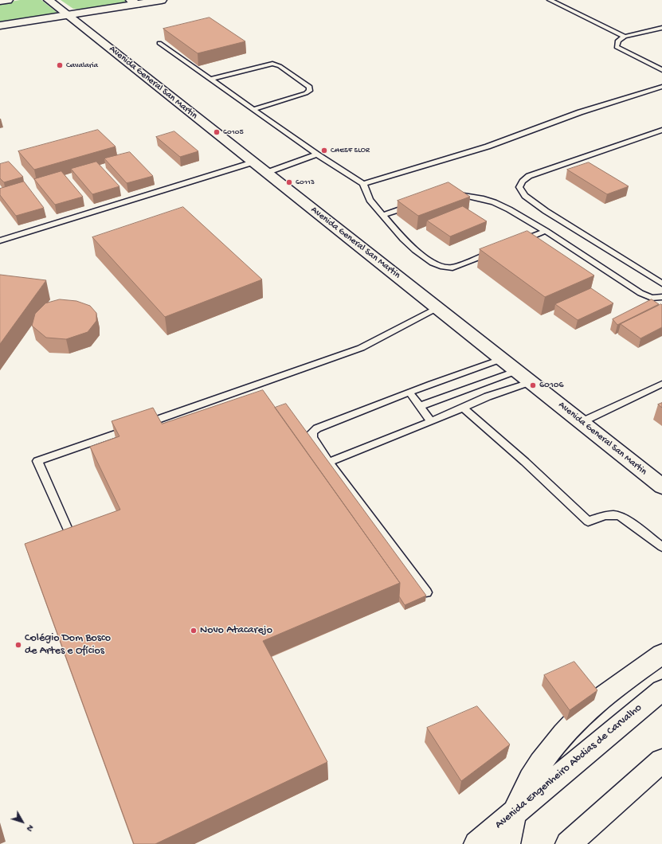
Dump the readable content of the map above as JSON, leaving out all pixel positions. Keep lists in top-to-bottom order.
{
  "streets": {
    "main road": ["Avenida General San Martin", "Avenida Engenheiro Abdias de Carvalho"]
  },
  "places": [
    "Cavalaria",
    "60105",
    "CHESF SLOR",
    "60113",
    "60106",
    "Novo Atacarejo",
    "Colégio Dom Bosco de Artes e Ofícios"
  ],
  "north": "bottom right"
}
